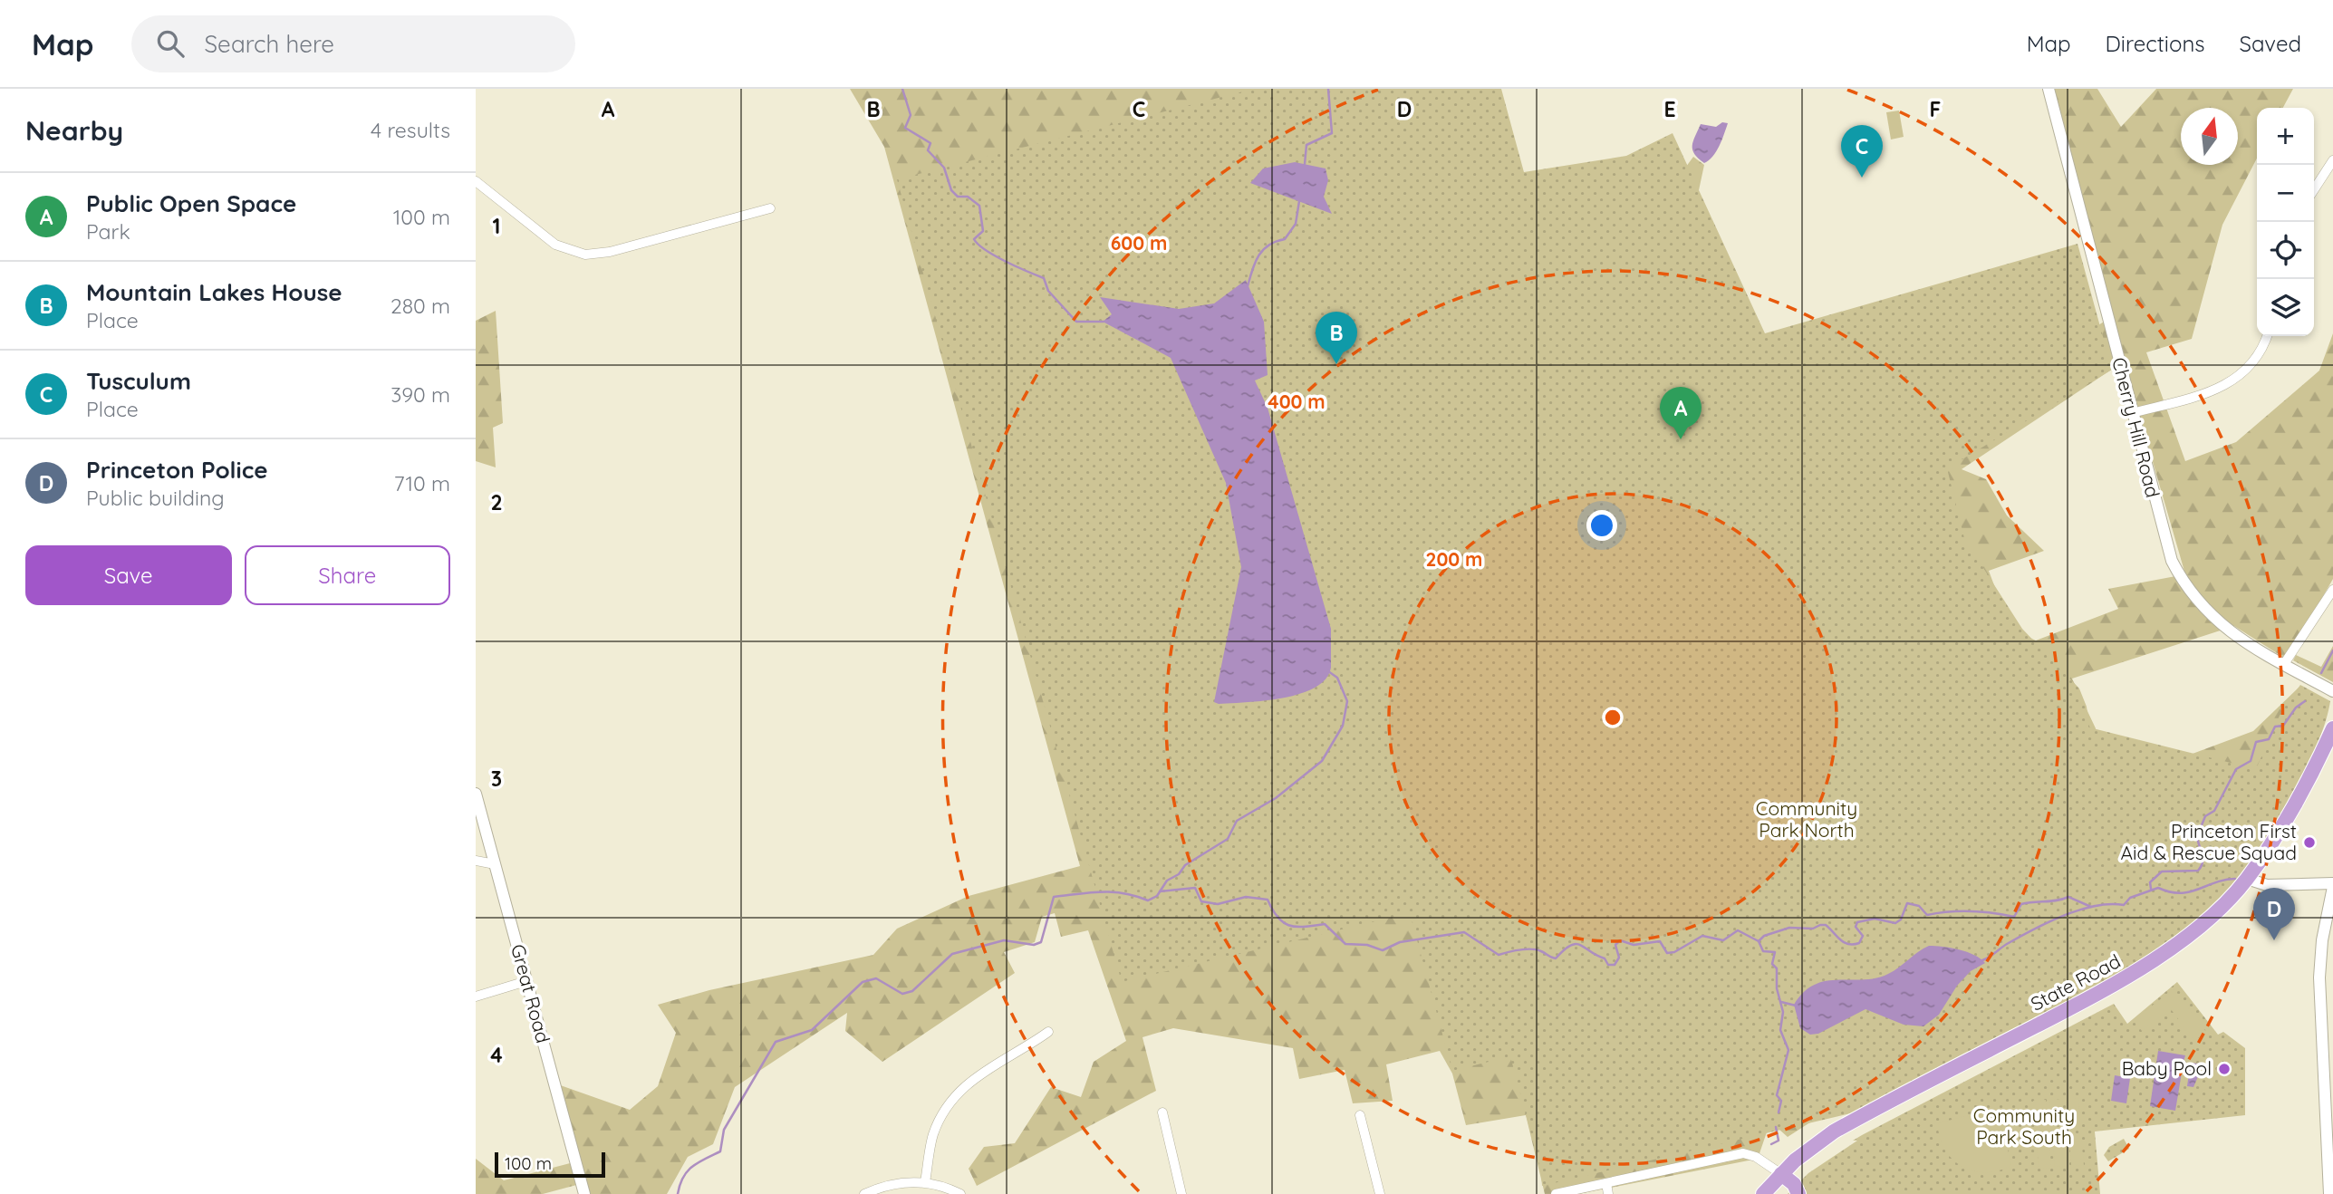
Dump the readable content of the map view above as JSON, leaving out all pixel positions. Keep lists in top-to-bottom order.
{
  "streets": {
    "highway": ["State Road"],
    "street": ["Cherry Hill Road", "Great Road"]
  },
  "parks": ["Community Park North", "Community Park South"],
  "places": ["Princeton First Aid & Rescue Squad", "Baby Pool"],
  "scale_bar": "100 m",
  "north": "top",
  "page": {
    "header": "Map",
    "search": "Search here",
    "nav": ["Map", "Directions", "Saved"],
    "heading": ["Nearby", "4 results"],
    "map_buttons": ["+", "−"],
    "pins": [
      "C",
      "B",
      "A",
      "D"
    ],
    "list": [
      {
        "mark": "A",
        "name": "Public Open Space",
        "note": "Park",
        "value": "100 m"
      },
      {
        "mark": "B",
        "name": "Mountain Lakes House",
        "note": "Place",
        "value": "280 m"
      },
      {
        "mark": "C",
        "name": "Tusculum",
        "note": "Place",
        "value": "390 m"
      },
      {
        "mark": "D",
        "name": "Princeton Police",
        "note": "Public building",
        "value": "710 m"
      }
    ],
    "buttons": ["Save", "Share"],
    "scale": "100 m"
  },
  "grid": {
    "columns": [
      "A",
      "B",
      "C",
      "D",
      "E",
      "F"
    ],
    "rows": [
      "1",
      "2",
      "3",
      "4"
    ]
  },
  "rings": ["600 m", "400 m", "200 m"]
}
